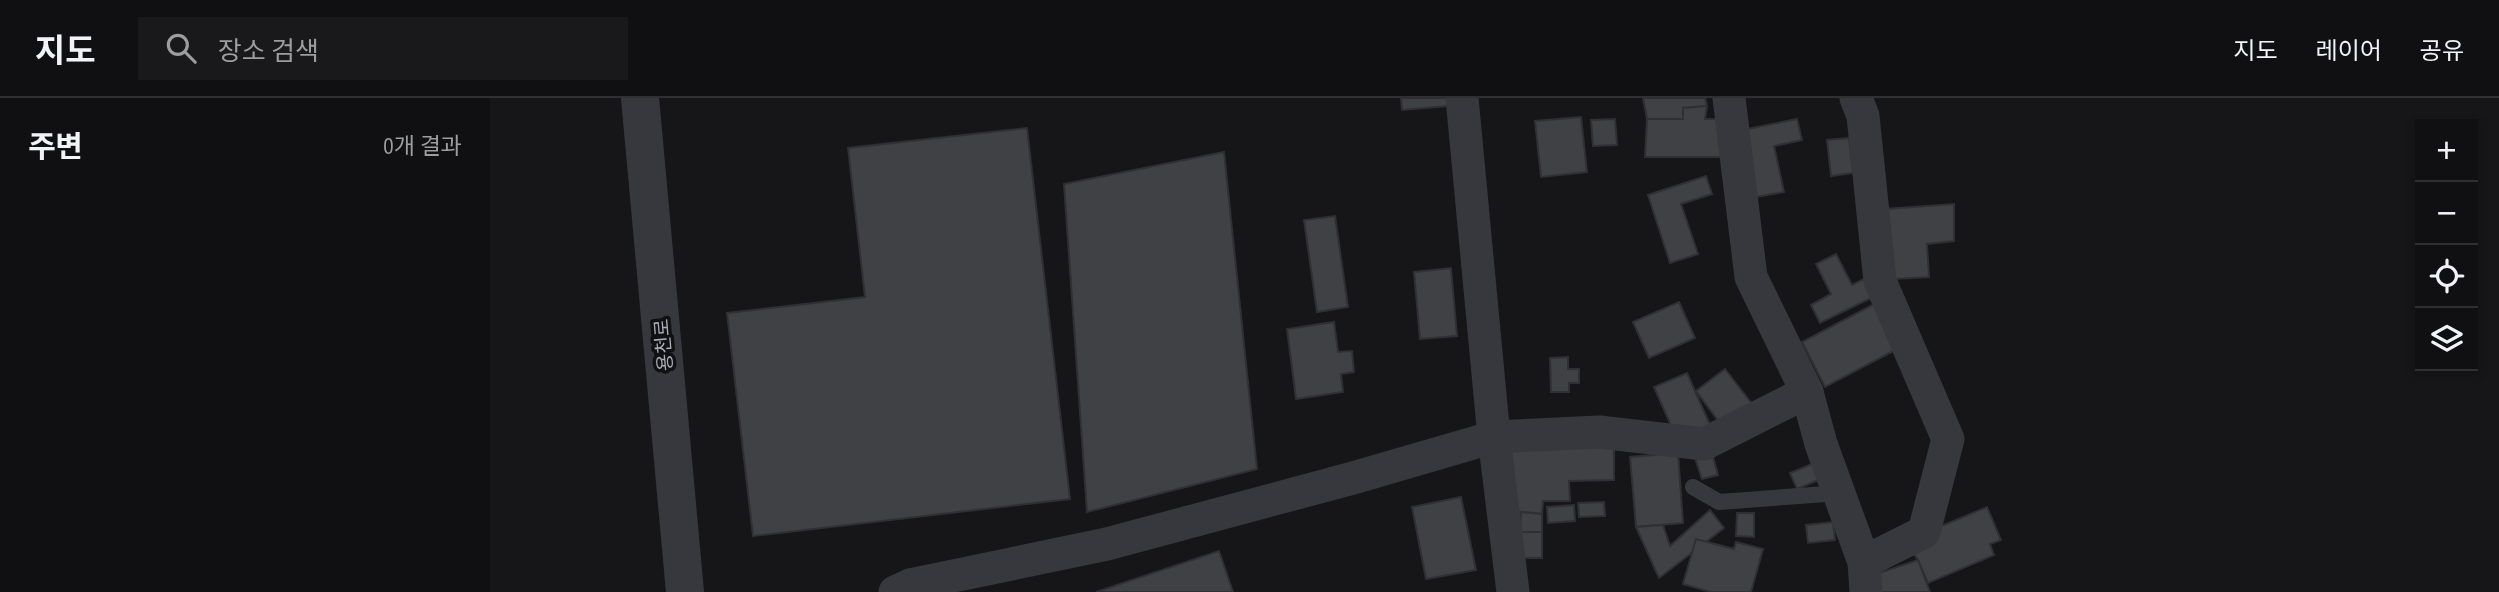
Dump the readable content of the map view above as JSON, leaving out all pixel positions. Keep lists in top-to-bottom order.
{
  "streets": {
    "street": ["용천로"]
  },
  "page": {
    "header": "지도",
    "search": "장소 검색",
    "nav": ["지도", "레이어", "공유"],
    "heading": ["주변", "0개 결과"],
    "map_buttons": ["+", "−"]
  }
}
